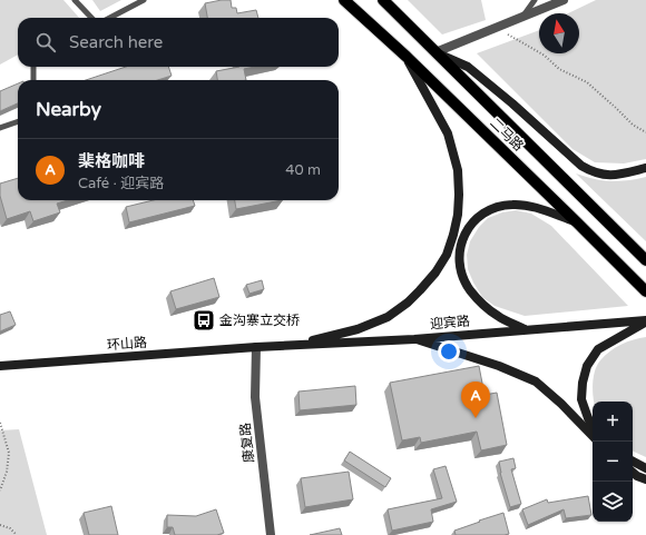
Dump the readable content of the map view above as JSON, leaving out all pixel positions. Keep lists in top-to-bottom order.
{
  "streets": {
    "main road": ["二马路", "迎宾路", "环山路"],
    "street": ["康复路"]
  },
  "crossings": [
    ["迎宾路", "环山路"],
    ["迎宾路", "康复路"],
    ["环山路", "康复路"]
  ],
  "places": {
    "bus stop": ["金沟寨立交桥"]
  },
  "north": "top",
  "page": {
    "search": "Search here",
    "heading": "Nearby",
    "list": [
      {
        "mark": "A",
        "name": "棐格咖啡",
        "note": "Café · 迎宾路",
        "value": "40 m"
      }
    ],
    "pins": "A",
    "map_buttons": ["+", "−"]
  }
}
